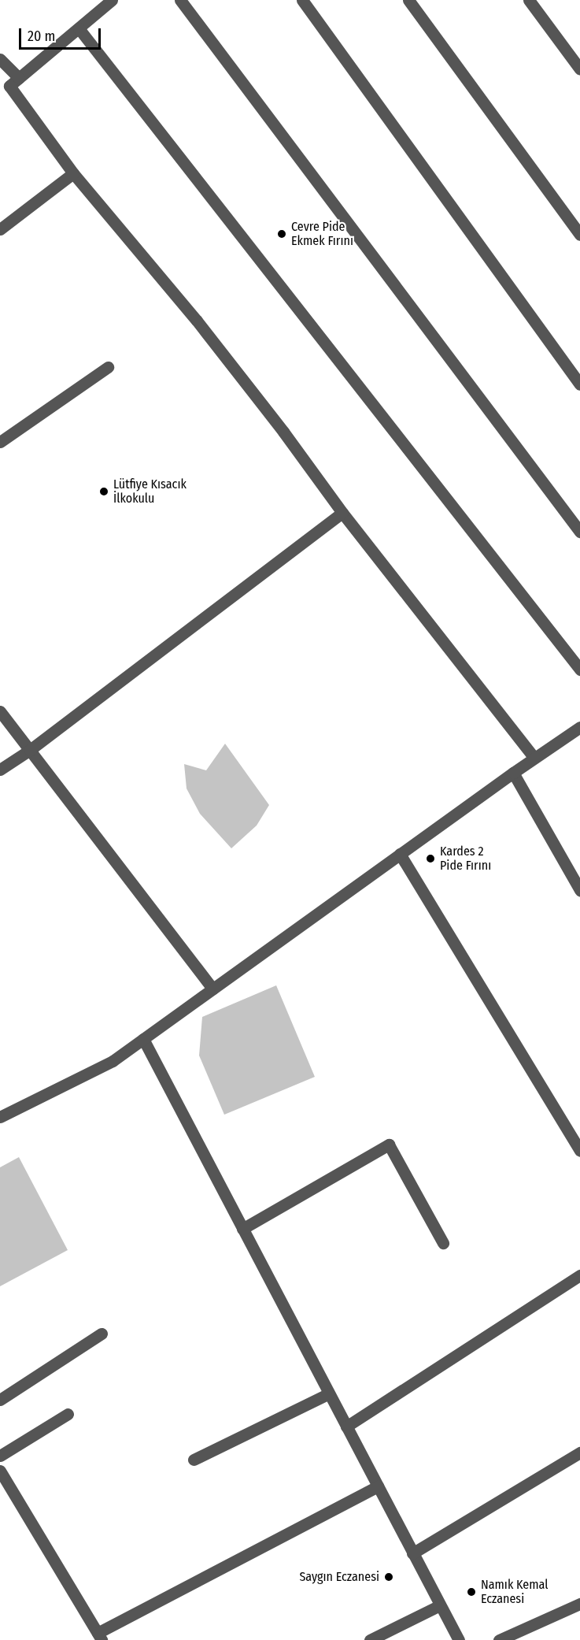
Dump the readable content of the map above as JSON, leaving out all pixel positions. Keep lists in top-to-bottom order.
{
  "places": [
    "Cevre Pide Ekmek Fırını",
    "Lütfiye Kısacık İlkokulu",
    "Kardes 2 Pide Fırını",
    "Saygın Eczanesi",
    "Namık Kemal Eczanesi"
  ],
  "scale_bar": "20 m"
}
